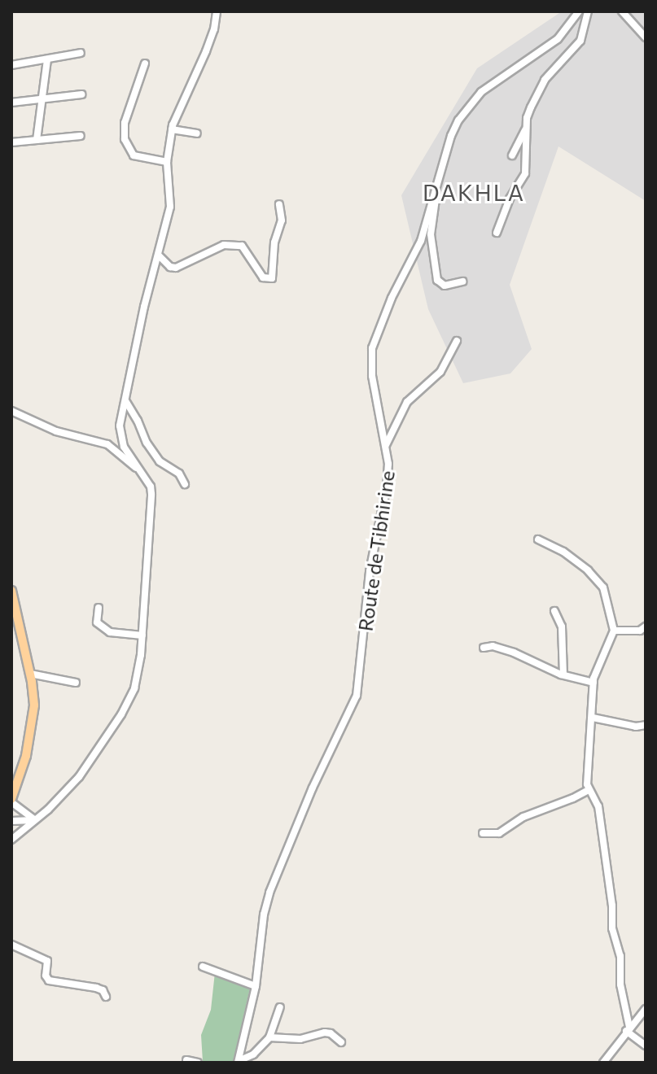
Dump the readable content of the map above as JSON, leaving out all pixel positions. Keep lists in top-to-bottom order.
{
  "streets": {
    "street": ["Route de Tibhirine"]
  },
  "districts": ["DAKHLA"]
}
